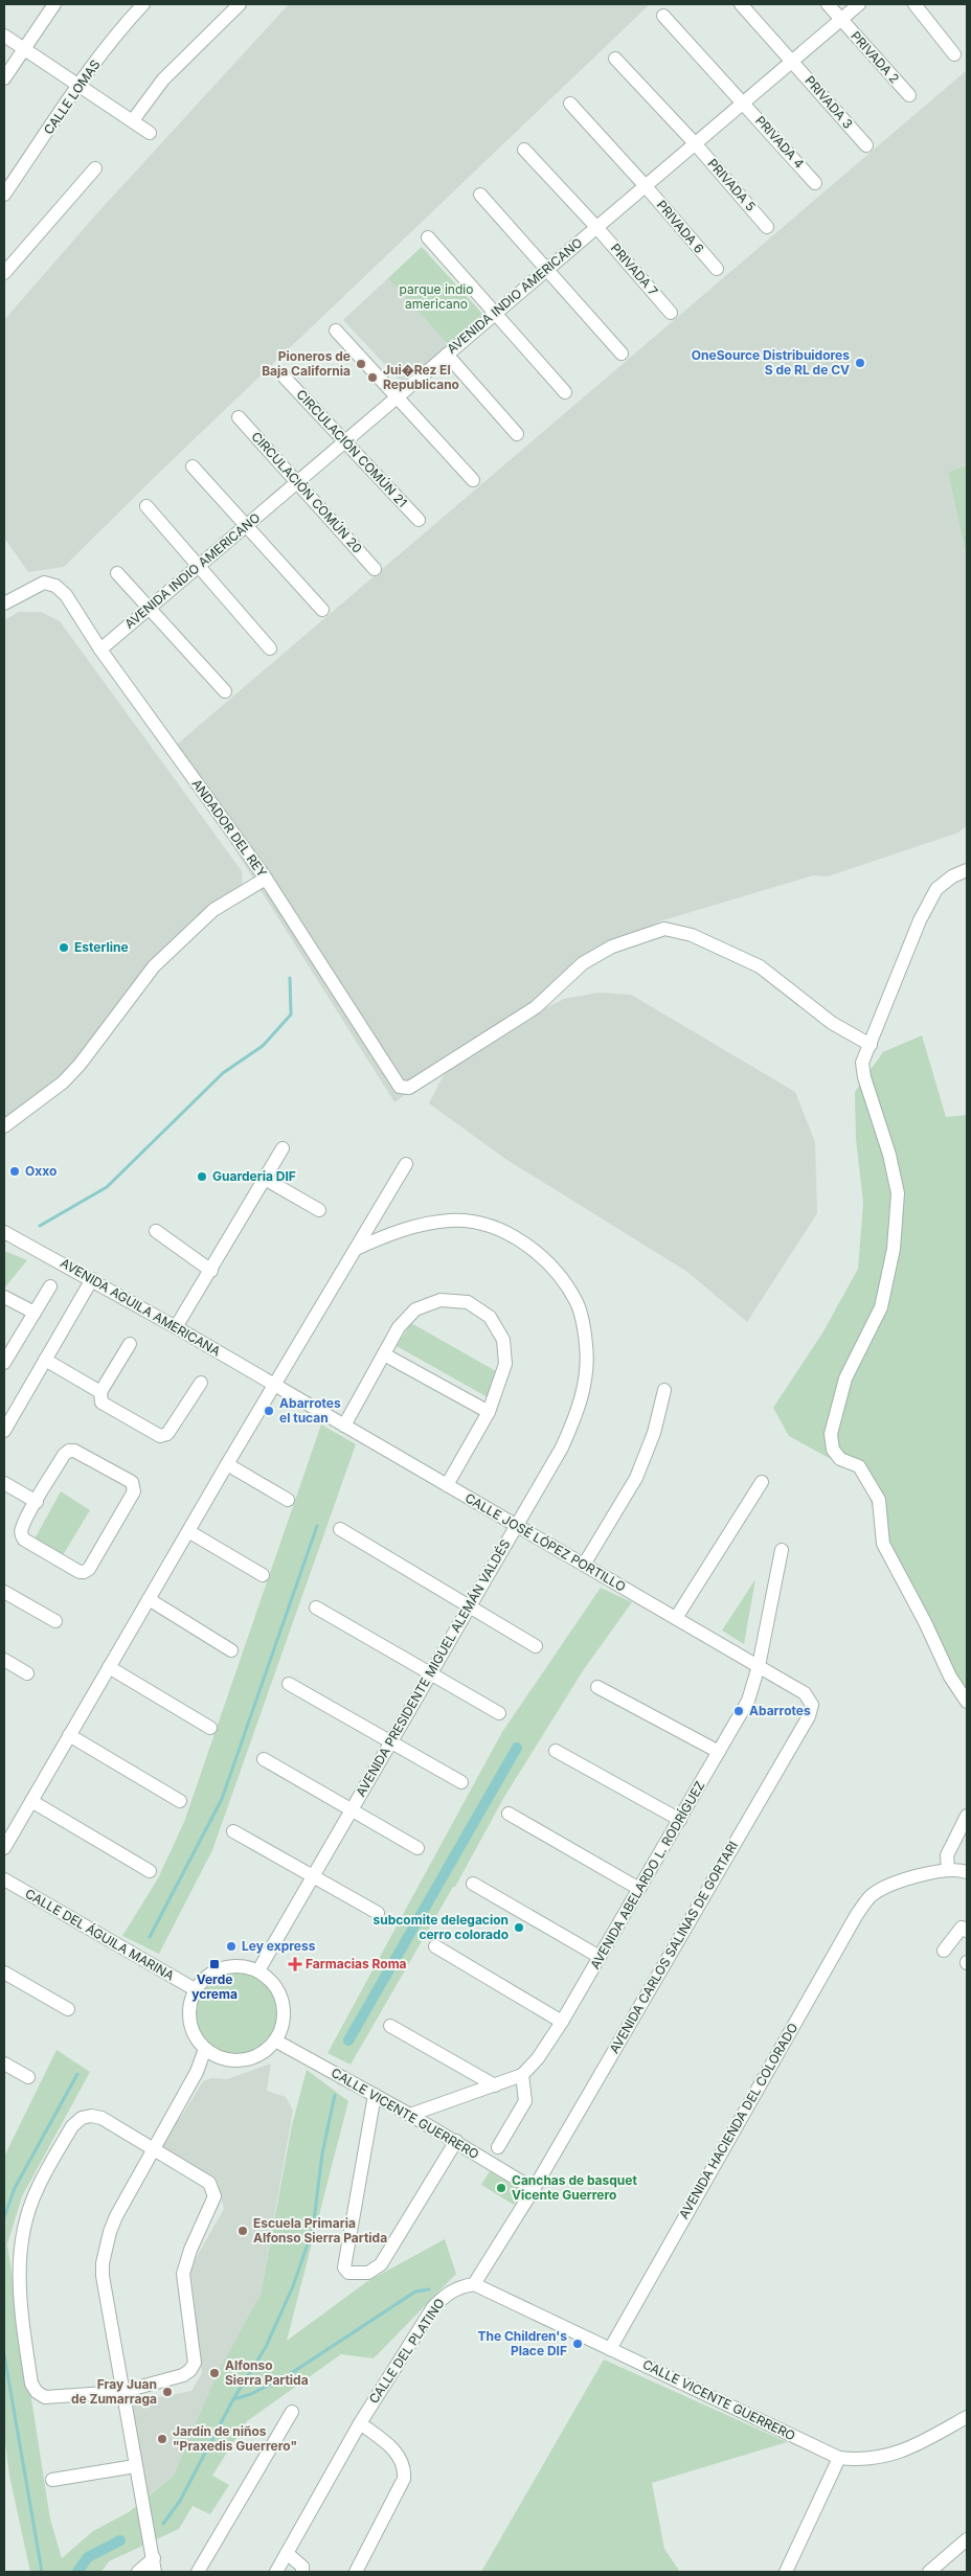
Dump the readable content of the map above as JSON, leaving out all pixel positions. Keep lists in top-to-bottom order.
{
  "streets": {
    "street": [
      "PRIVADA 2",
      "CALLE LOMAS",
      "PRIVADA 3",
      "PRIVADA 4",
      "PRIVADA 5",
      "PRIVADA 6",
      "PRIVADA 7",
      "AVENIDA INDIO AMERICANO",
      "CIRCULACIÓN COMÚN 21",
      "CIRCULACIÓN COMÚN 20",
      "ANDADOR DEL REY",
      "AVENIDA AGUILA AMERICANA",
      "CALLE JOSÉ LÓPEZ PORTILLO",
      "AVENIDA PRESIDENTE MIGUEL ALEMÁN VALDÉS",
      "AVENIDA ABELARDO L. RODRÍGUEZ",
      "CALLE DEL ÁGUILA MARINA",
      "AVENIDA CARLOS SALINAS DE GORTARI",
      "CALLE VICENTE GUERRERO",
      "AVENIDA HACIENDA DEL COLORADO",
      "CALLE DEL PLATINO"
    ]
  },
  "crossings": [
    ["PRIVADA 2", "AVENIDA INDIO AMERICANO"],
    ["PRIVADA 3", "AVENIDA INDIO AMERICANO"],
    ["PRIVADA 4", "AVENIDA INDIO AMERICANO"],
    ["PRIVADA 5", "AVENIDA INDIO AMERICANO"],
    ["PRIVADA 6", "AVENIDA INDIO AMERICANO"],
    ["PRIVADA 7", "AVENIDA INDIO AMERICANO"],
    ["AVENIDA INDIO AMERICANO", "CIRCULACIÓN COMÚN 21"],
    ["AVENIDA INDIO AMERICANO", "CIRCULACIÓN COMÚN 20"],
    ["AVENIDA INDIO AMERICANO", "ANDADOR DEL REY"],
    ["AVENIDA AGUILA AMERICANA", "CALLE JOSÉ LÓPEZ PORTILLO"],
    ["CALLE JOSÉ LÓPEZ PORTILLO", "AVENIDA PRESIDENTE MIGUEL ALEMÁN VALDÉS"],
    ["CALLE JOSÉ LÓPEZ PORTILLO", "AVENIDA ABELARDO L. RODRÍGUEZ"],
    ["CALLE JOSÉ LÓPEZ PORTILLO", "AVENIDA CARLOS SALINAS DE GORTARI"],
    ["AVENIDA PRESIDENTE MIGUEL ALEMÁN VALDÉS", "CALLE DEL ÁGUILA MARINA"],
    ["AVENIDA PRESIDENTE MIGUEL ALEMÁN VALDÉS", "CALLE VICENTE GUERRERO"],
    ["AVENIDA ABELARDO L. RODRÍGUEZ", "CALLE VICENTE GUERRERO"],
    ["CALLE DEL ÁGUILA MARINA", "CALLE VICENTE GUERRERO"],
    ["AVENIDA CARLOS SALINAS DE GORTARI", "CALLE VICENTE GUERRERO"],
    ["CALLE VICENTE GUERRERO", "AVENIDA HACIENDA DEL COLORADO"],
    ["CALLE VICENTE GUERRERO", "CALLE DEL PLATINO"]
  ],
  "parks": ["parque indio americano"],
  "places": {
    "other": [
      "OneSource Distribuidores S de RL de CV",
      "Pioneros de Baja California",
      "Jui�Rez El Republicano",
      "Esterline",
      "Oxxo",
      "Guarderia DIF",
      "Abarrotes el tucan",
      "Abarrotes",
      "subcomite delegacion cerro colorado",
      "Ley express",
      "Canchas de basquet Vicente Guerrero",
      "Escuela Primaria Alfonso Sierra Partida",
      "The Children's Place DIF",
      "Alfonso Sierra Partida",
      "Fray Juan de Zumarraga",
      "Jardín de niños \"Praxedis Guerrero\""
    ],
    "transit": ["Verde ycrema"],
    "health": ["Farmacias Roma"]
  }
}
